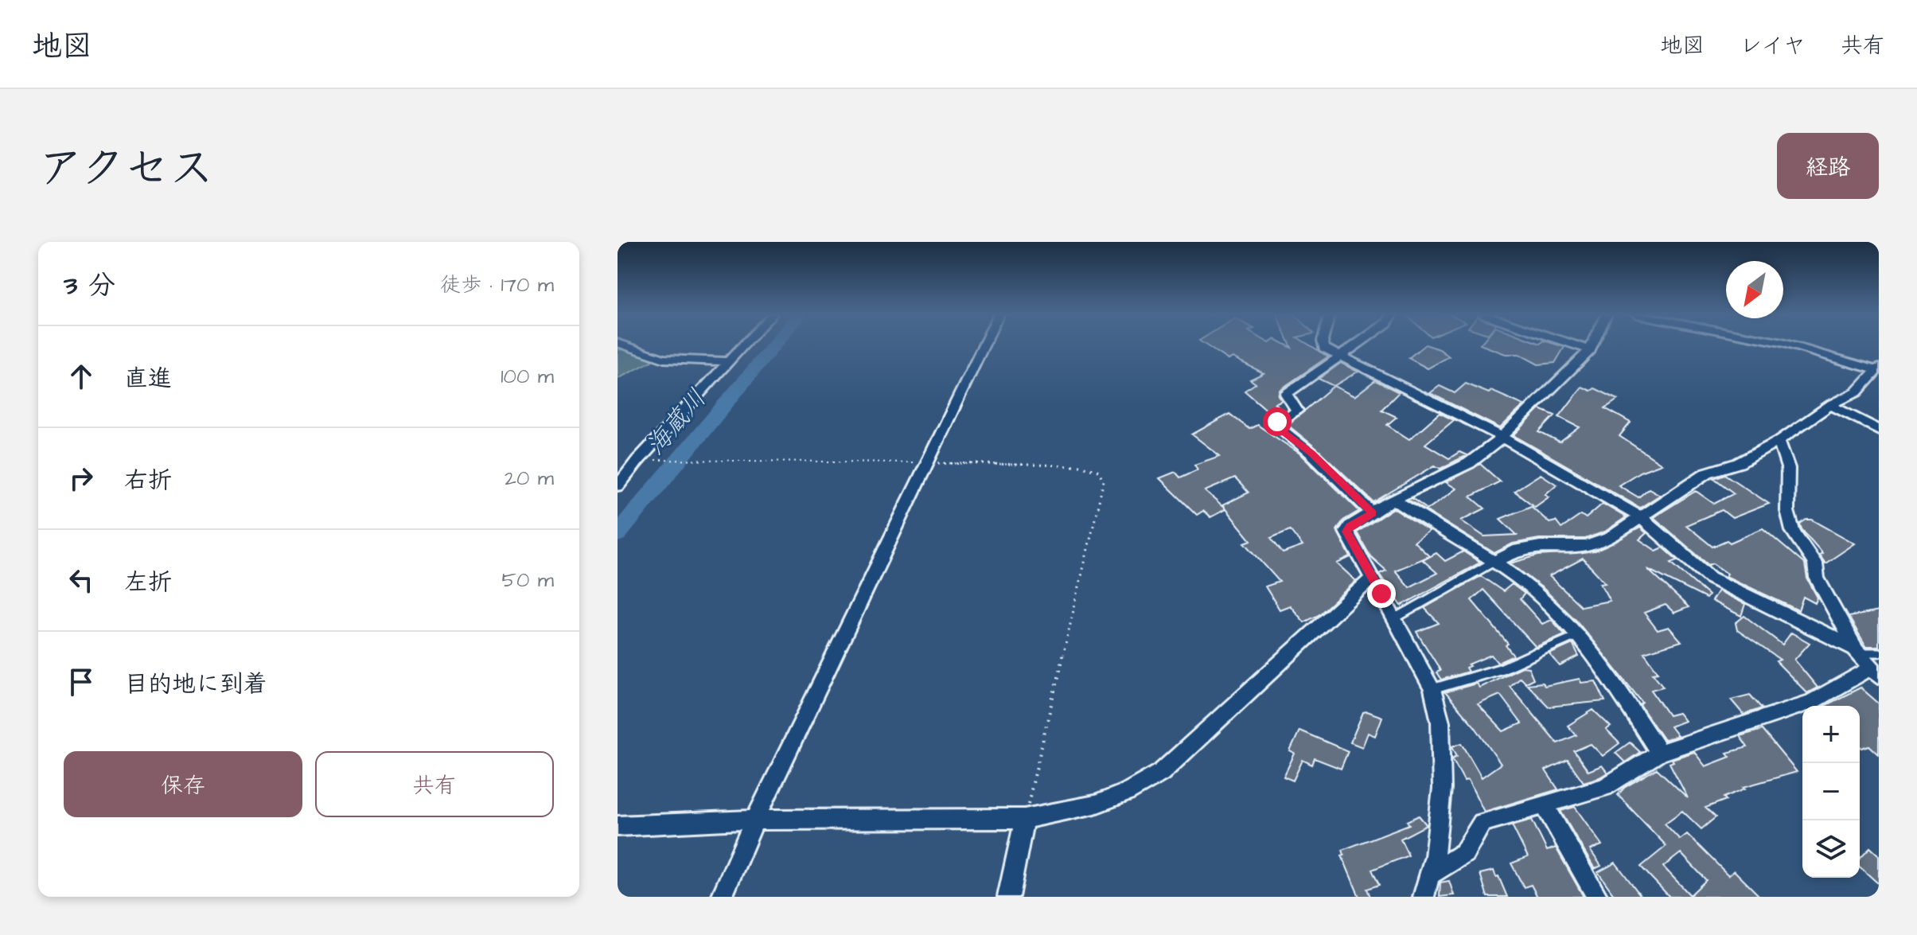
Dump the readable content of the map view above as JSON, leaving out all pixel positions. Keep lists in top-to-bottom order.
{
  "water": ["海蔵川"],
  "north": "bottom left",
  "page": {
    "header": "地図",
    "nav": ["地図", "レイヤ", "共有"],
    "title": "アクセス",
    "buttons": [
      "経路",
      ["保存", "共有"]
    ],
    "heading": ["3 分", "徒歩 · 170 m"],
    "list": [
      ["直進", "100 m"],
      ["右折", "20 m"],
      ["左折", "50 m"],
      "目的地に到着"
    ],
    "map_buttons": ["+", "−"]
  }
}
